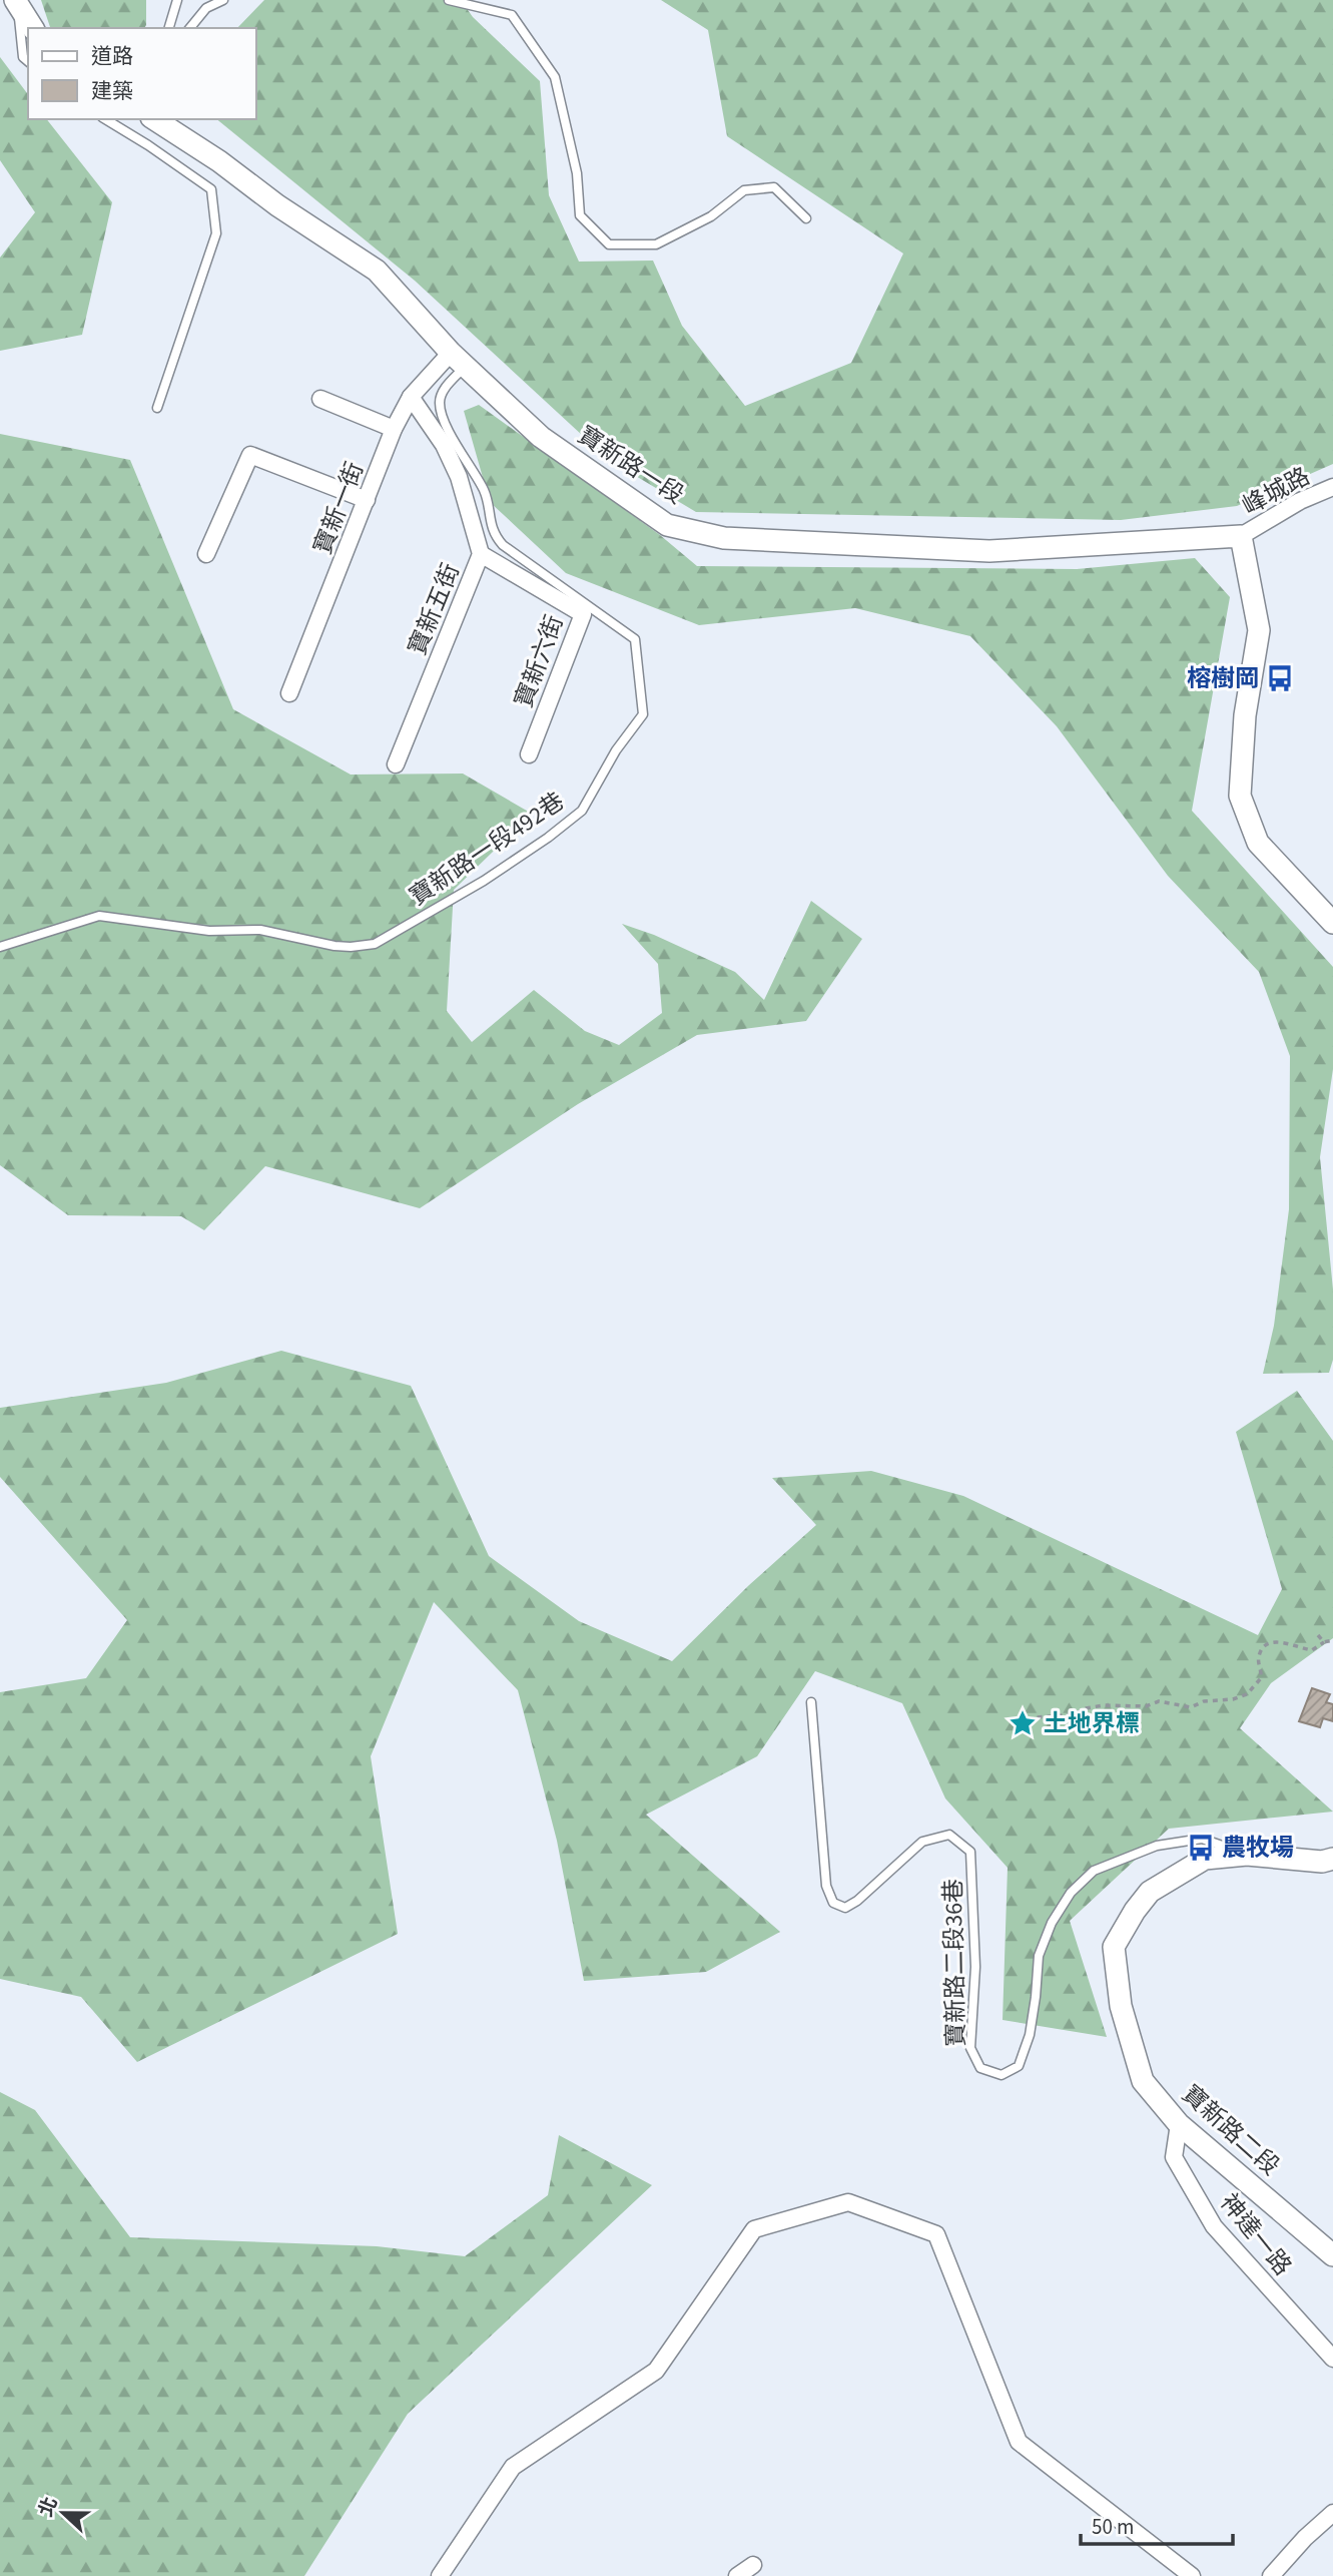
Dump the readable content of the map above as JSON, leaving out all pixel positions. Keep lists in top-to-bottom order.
{
  "streets": {
    "street": [
      "寶新路一段",
      "峰城路",
      "寶新一街",
      "寶新五街",
      "寶新六街",
      "寶新路二段",
      "神達一路"
    ],
    "lane": ["寶新路一段492巷", "寶新路二段36巷"]
  },
  "crossings": [
    ["寶新路一段", "峰城路"],
    ["寶新路一段", "寶新一街"],
    ["寶新路一段", "寶新路一段492巷"],
    ["寶新一街", "寶新五街"],
    ["寶新一街", "寶新路一段492巷"],
    ["寶新五街", "寶新六街"],
    ["寶新路二段36巷", "寶新路二段"],
    ["寶新路二段", "神達一路"]
  ],
  "places": {
    "bus stop": ["榕樹岡", "農牧場"],
    "place": ["土地界標"]
  },
  "legend": ["道路", "建築"],
  "scale_bar": "50 m",
  "north": "left"
}
